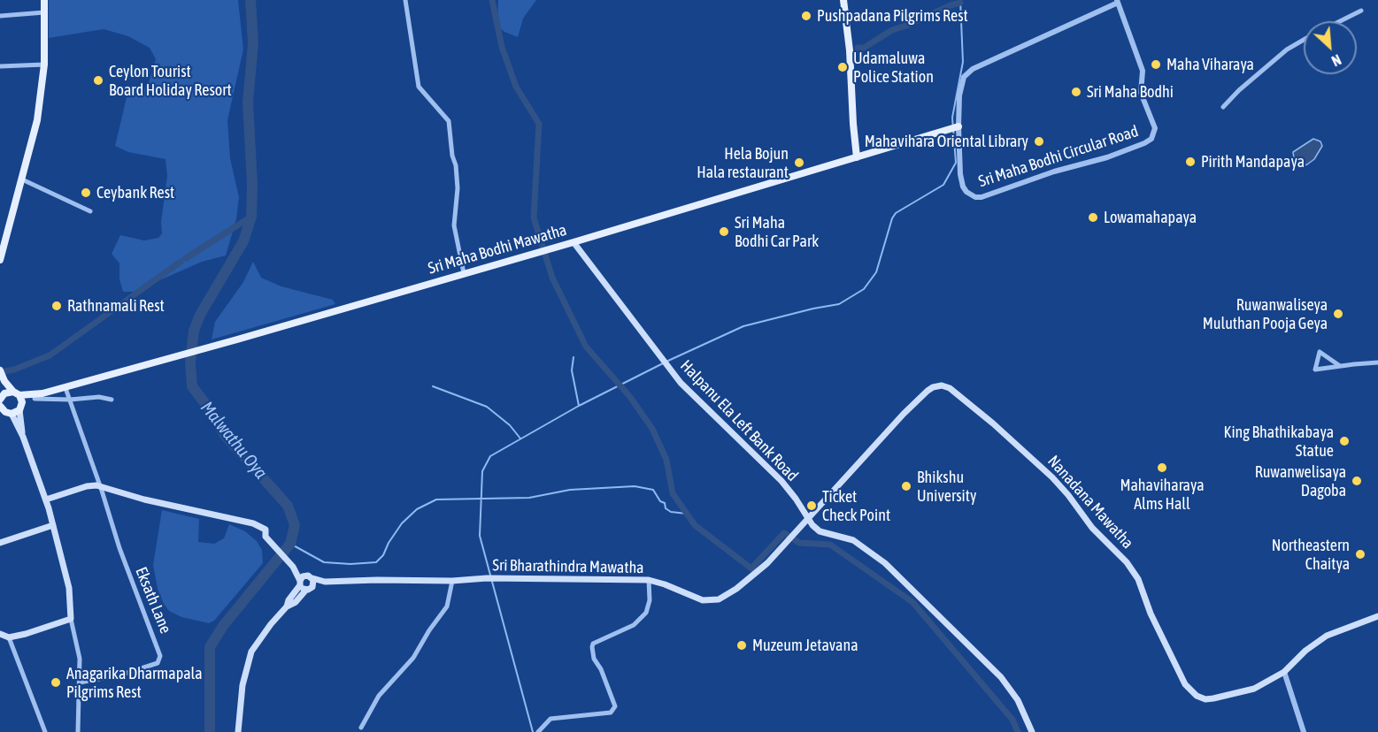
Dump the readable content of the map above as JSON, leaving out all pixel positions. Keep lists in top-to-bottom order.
{
  "streets": {
    "main road": [
      "Sri Maha Bodhi Mawatha",
      "Halpanu Ela Left Bank Road",
      "Nanadana Mawatha",
      "Sri Bharathindra Mawatha"
    ],
    "street": ["Sri Maha Bodhi Circular Road", "Eksath Lane"]
  },
  "crossings": [
    ["Sri Maha Bodhi Circular Road", "Sri Maha Bodhi Mawatha"],
    ["Sri Maha Bodhi Mawatha", "Halpanu Ela Left Bank Road"],
    ["Halpanu Ela Left Bank Road", "Nanadana Mawatha"],
    ["Halpanu Ela Left Bank Road", "Sri Bharathindra Mawatha"],
    ["Nanadana Mawatha", "Sri Bharathindra Mawatha"]
  ],
  "water": ["Malwathu Oya"],
  "places": [
    "Pushpadana Pilgrims Rest",
    "Maha Viharaya",
    "Udamaluwa Police Station",
    "Ceylon Tourist Board Holiday Resort",
    "Sri Maha Bodhi",
    "Mahavihara Oriental Library",
    "Pirith Mandapaya",
    "Hela Bojun Hala restaurant",
    "Ceybank Rest",
    "Lowamahapaya",
    "Sri Maha Bodhi Car Park",
    "Rathnamali Rest",
    "Ruwanwaliseya Muluthan Pooja Geya",
    "King Bhathikabaya Statue",
    "Mahaviharaya Alms Hall",
    "Ruwanwelisaya Dagoba",
    "Bhikshu University",
    "Ticket Check Point",
    "Northeastern Chaitya",
    "Muzeum Jetavana",
    "Anagarika Dharmapala Pilgrims Rest"
  ],
  "north": "bottom right"
}
